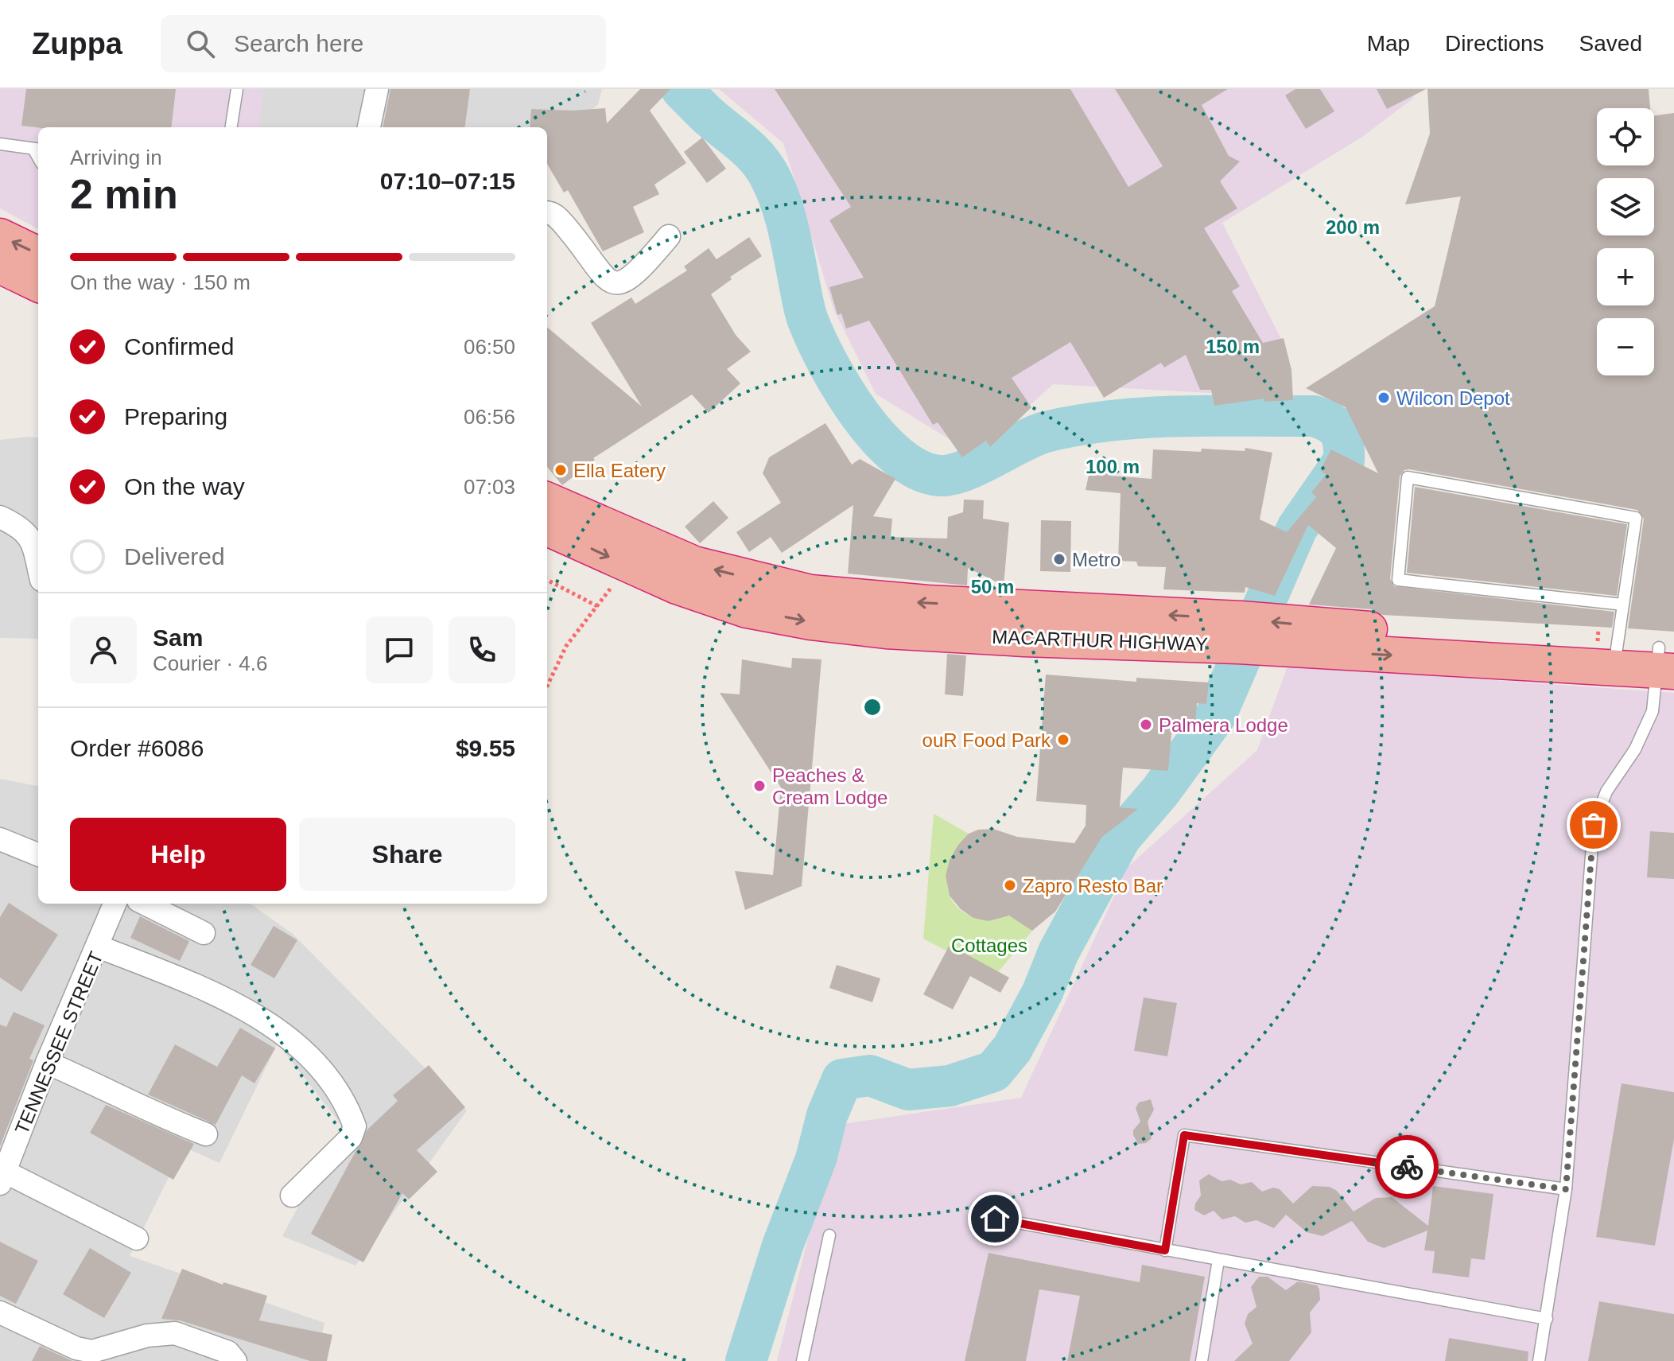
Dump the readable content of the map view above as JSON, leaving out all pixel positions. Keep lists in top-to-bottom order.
{
  "streets": {
    "highway": ["MACARTHUR HIGHWAY"],
    "street": ["TENNESSEE STREET"]
  },
  "parks": ["Cottages"],
  "places": [
    "Wilcon Depot",
    "Ella Eatery",
    "Metro",
    "Palmera Lodge",
    "ouR Food Park",
    "Peaches & Cream Lodge",
    "Zapro Resto Bar"
  ],
  "page": {
    "header": "Zuppa",
    "search": "Search here",
    "nav": ["Map", "Directions", "Saved"],
    "map_buttons": ["+", "−"],
    "heading": ["2 min", "Arriving in", "07:10–07:15"],
    "panel": [
      "Sam",
      "Courier · 4.6",
      "Order #6086",
      "$9.55"
    ],
    "bar": "On the way · 150 m",
    "list": [
      ["Confirmed", "06:50"],
      ["Preparing", "06:56"],
      ["On the way", "07:03"],
      "Delivered"
    ],
    "buttons": ["Help", "Share"]
  },
  "rings": [
    "200 m",
    "150 m",
    "100 m",
    "50 m"
  ]
}
